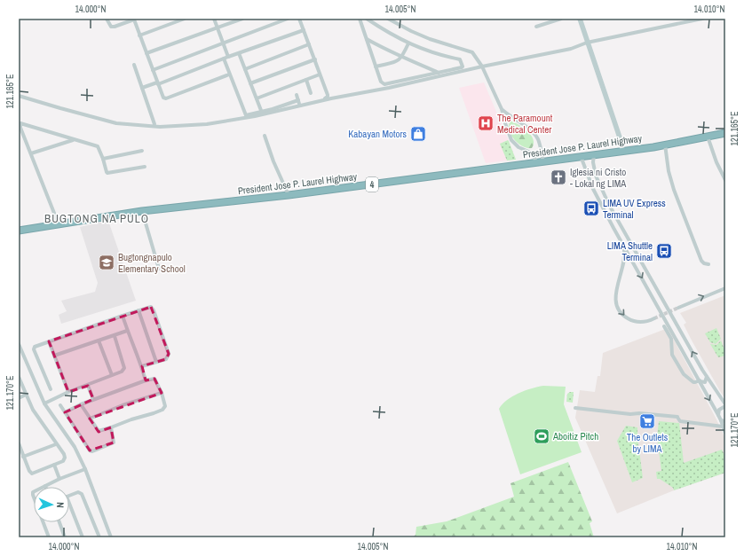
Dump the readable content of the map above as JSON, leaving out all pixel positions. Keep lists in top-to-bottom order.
{
  "streets": {
    "highway": ["President Jose P. Laurel Highway", "4"]
  },
  "districts": ["BUGTONG NA PULO"],
  "places": {
    "hospital": ["The Paramount Medical Center"],
    "shop": ["Kabayan Motors"],
    "church": ["Iglesia ni Cristo - Lokal ng LIMA"],
    "bus stop": ["LIMA UV Express Terminal", "LIMA Shuttle Terminal"],
    "school or university": ["Bugtongnapulo Elementary School"],
    "supermarket": ["The Outlets by LIMA"],
    "sports": ["Aboitiz Pitch"]
  },
  "north": "right",
  "coordinates": [
    "14.000°N",
    "14.005°N",
    "14.010°N",
    "121.165°E",
    "121.170°E"
  ]
}
